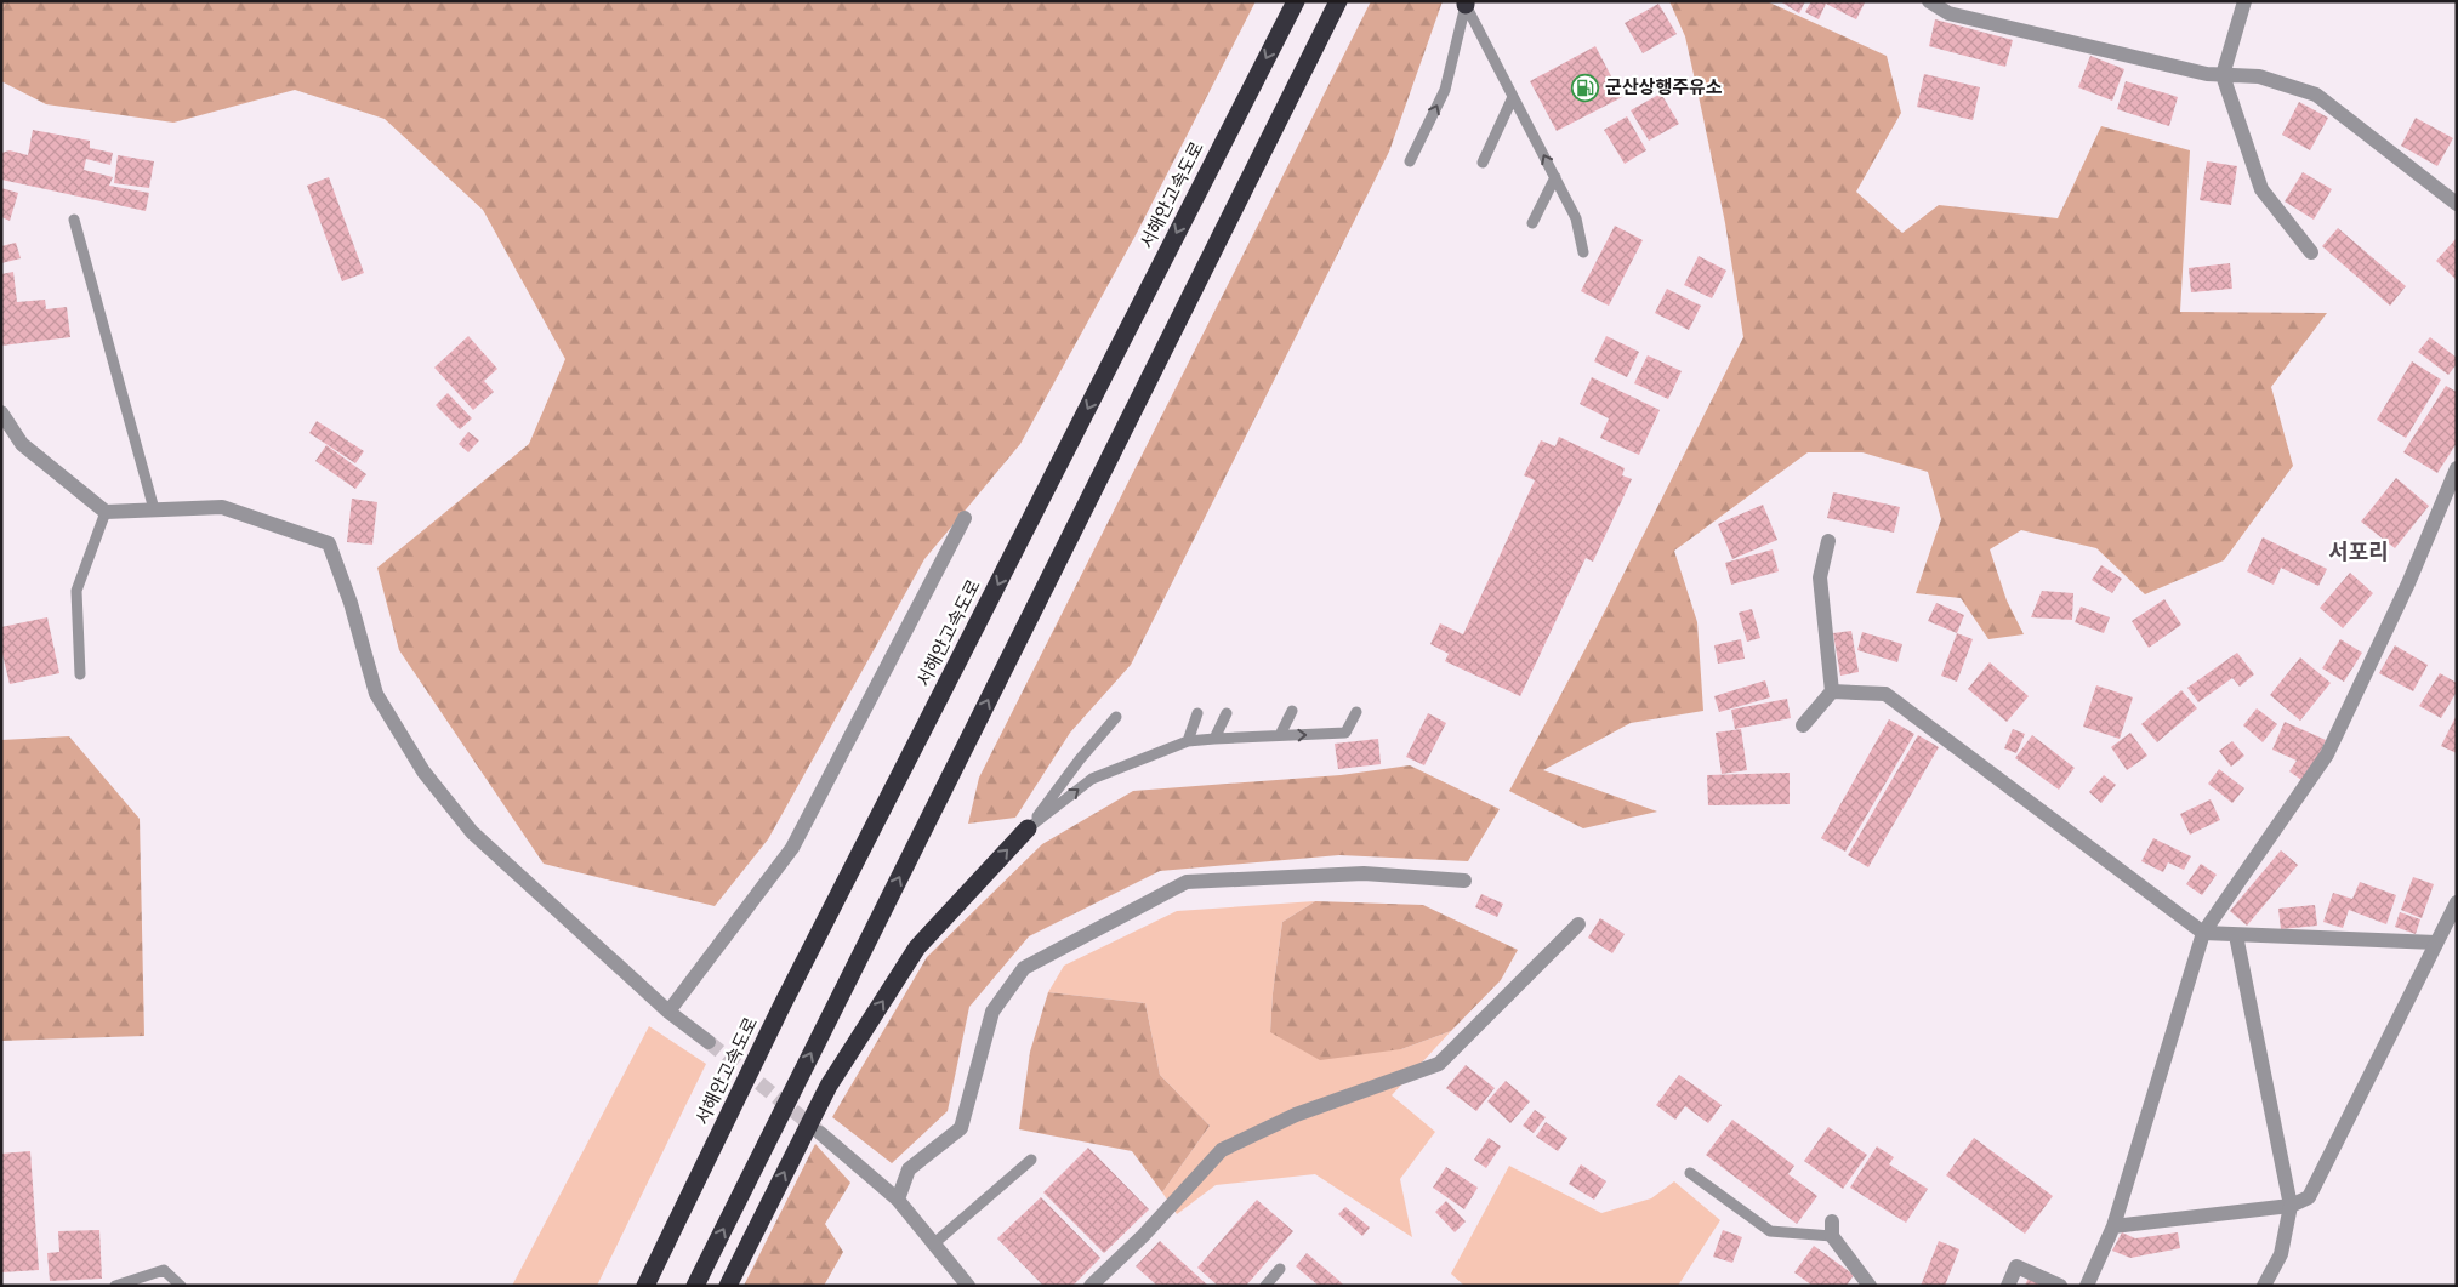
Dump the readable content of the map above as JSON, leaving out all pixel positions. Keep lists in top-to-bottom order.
{
  "streets": {
    "highway": ["서해안고속도로"]
  },
  "districts": ["서포리"],
  "places": {
    "fuel station": ["군산상행주유소"]
  }
}
